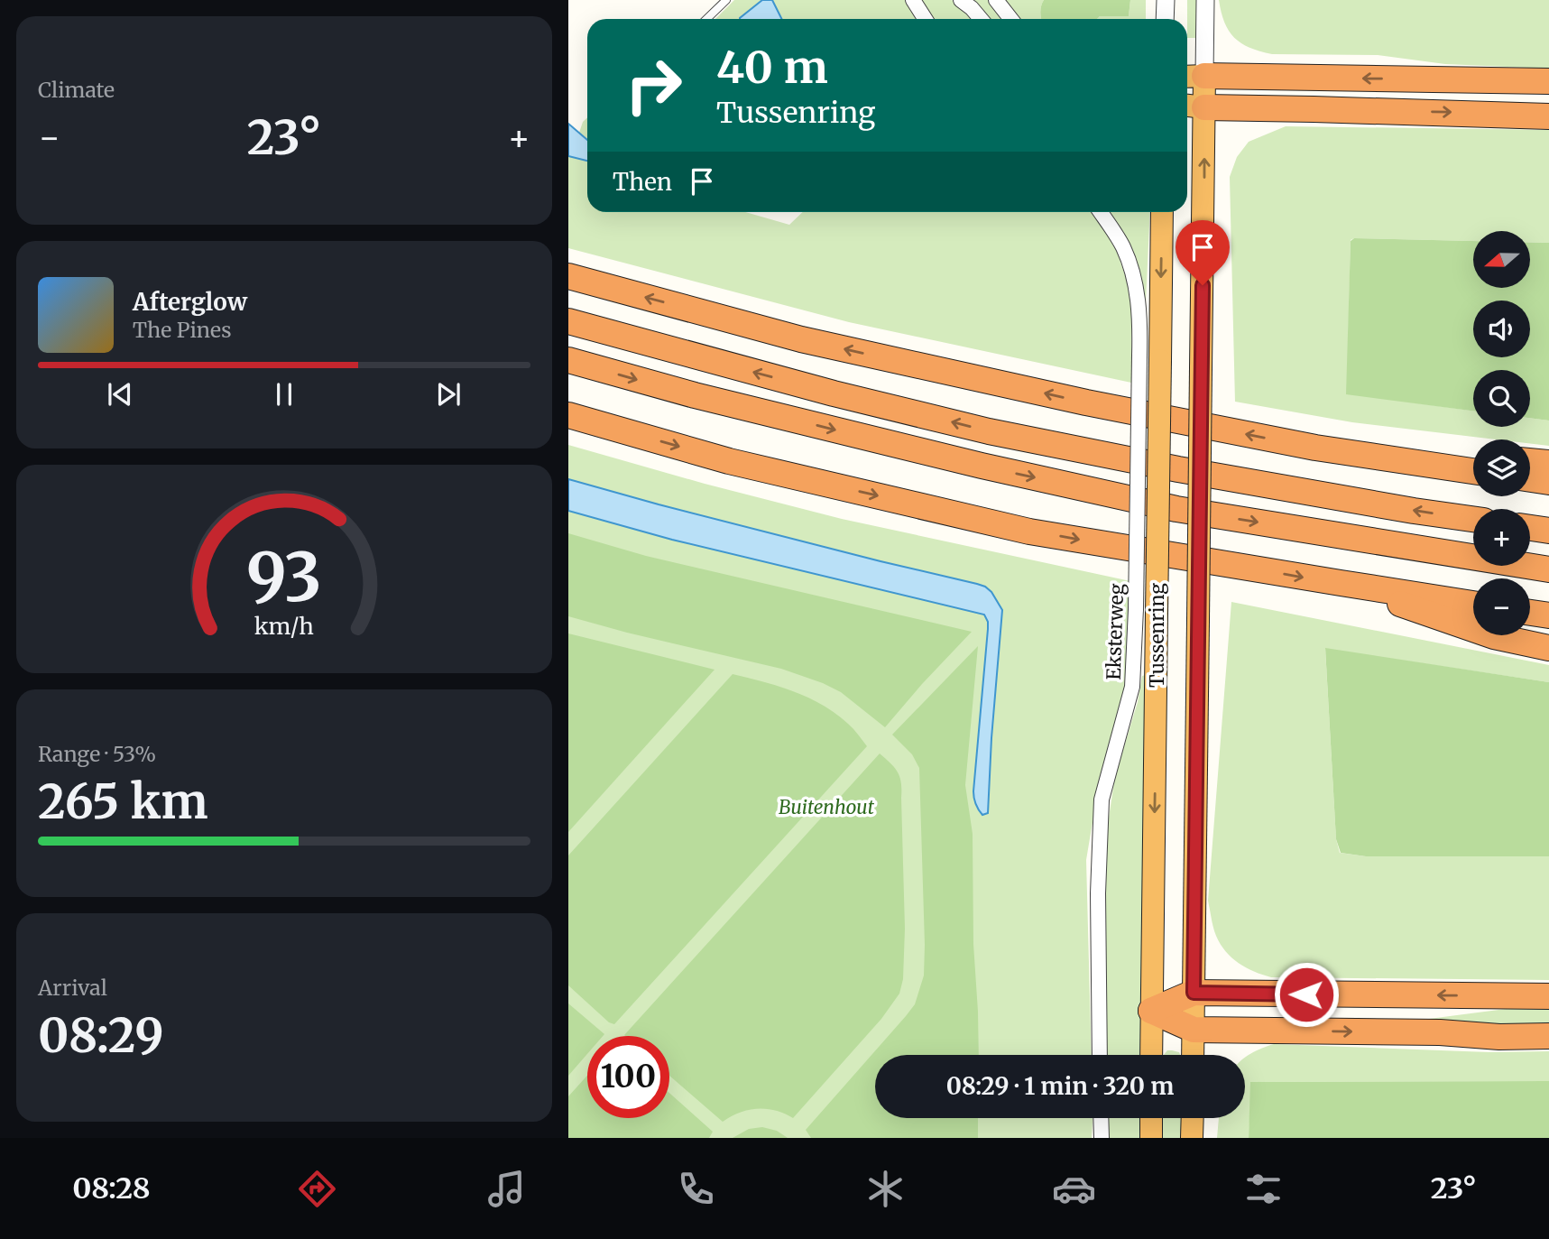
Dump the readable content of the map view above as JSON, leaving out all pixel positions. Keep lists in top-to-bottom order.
{
  "streets": {
    "highway": ["Tussenring"],
    "street": ["Eksterweg"]
  },
  "crossings": [
    ["Eksterweg", "Tussenring"]
  ],
  "parks": ["Buitenhout"],
  "north": "left",
  "page": {
    "tile": [
      "Climate",
      ["Range · 53%", "265 km"],
      ["Arrival", "08:29"]
    ],
    "turn": ["40 m", "Tussenring"],
    "heat": ["−", "23°", "+"],
    "then": "Then",
    "map_buttons": ["+", "−"],
    "song": ["Afterglow", "The Pines"],
    "limit": "100",
    "trip": "08:29 · 1 min · 320 m",
    "tabs": ["08:28", "23°"],
    "gauge": ["93", "km/h"]
  }
}
